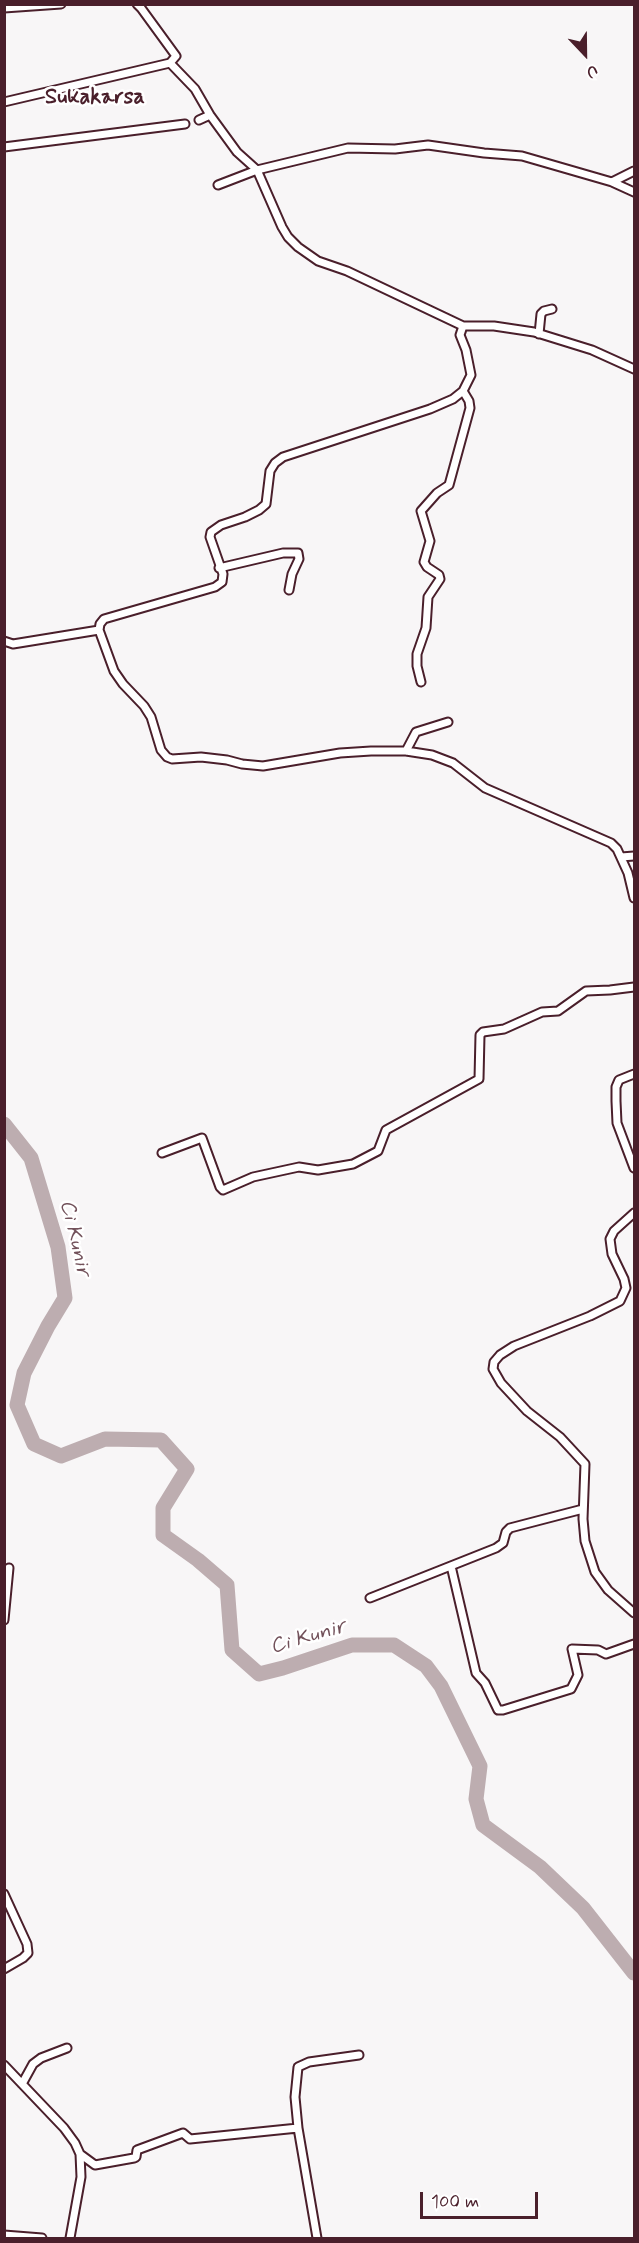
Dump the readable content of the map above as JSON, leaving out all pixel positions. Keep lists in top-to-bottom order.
{
  "districts": ["Sukakarsa"],
  "water": ["Ci Kunir"],
  "scale_bar": "100 m",
  "north": "bottom"
}
